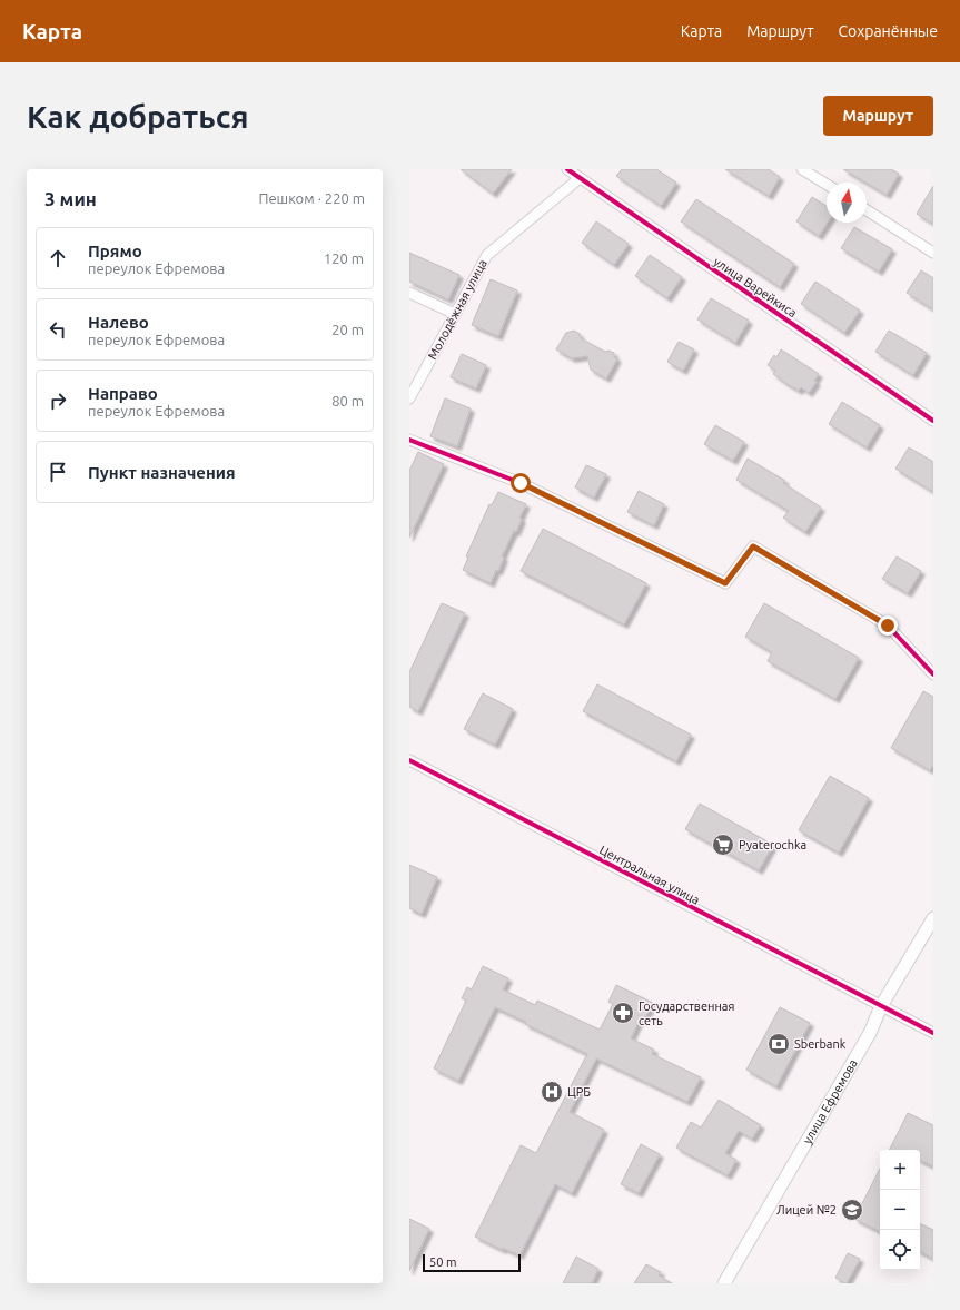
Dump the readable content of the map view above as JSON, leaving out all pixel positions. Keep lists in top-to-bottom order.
{
  "streets": {
    "street": [
      "улица Варейкиса",
      "Молодёжная улица",
      "Центральная улица",
      "улица Ефремова"
    ]
  },
  "crossings": [
    ["улица Варейкиса", "Молодёжная улица"],
    ["Центральная улица", "улица Ефремова"]
  ],
  "places": {
    "supermarket": ["Pyaterochka"],
    "pharmacy": ["Государственная сеть"],
    "bank": ["Sberbank"],
    "hospital": ["ЦРБ"],
    "school or university": ["Лицей №2"]
  },
  "scale_bar": "50 m",
  "north": "top",
  "page": {
    "header": "Карта",
    "nav": ["Карта", "Маршрут", "Сохранённые"],
    "buttons": "Маршрут",
    "title": "Как добраться",
    "heading": ["3 мин", "Пешком · 220 m"],
    "list": [
      ["Прямо", "переулок Ефремова", "120 m"],
      ["Налево", "переулок Ефремова", "20 m"],
      ["Направо", "переулок Ефремова", "80 m"],
      "Пункт назначения"
    ],
    "map_buttons": ["+", "−"],
    "scale": "50 m"
  }
}
